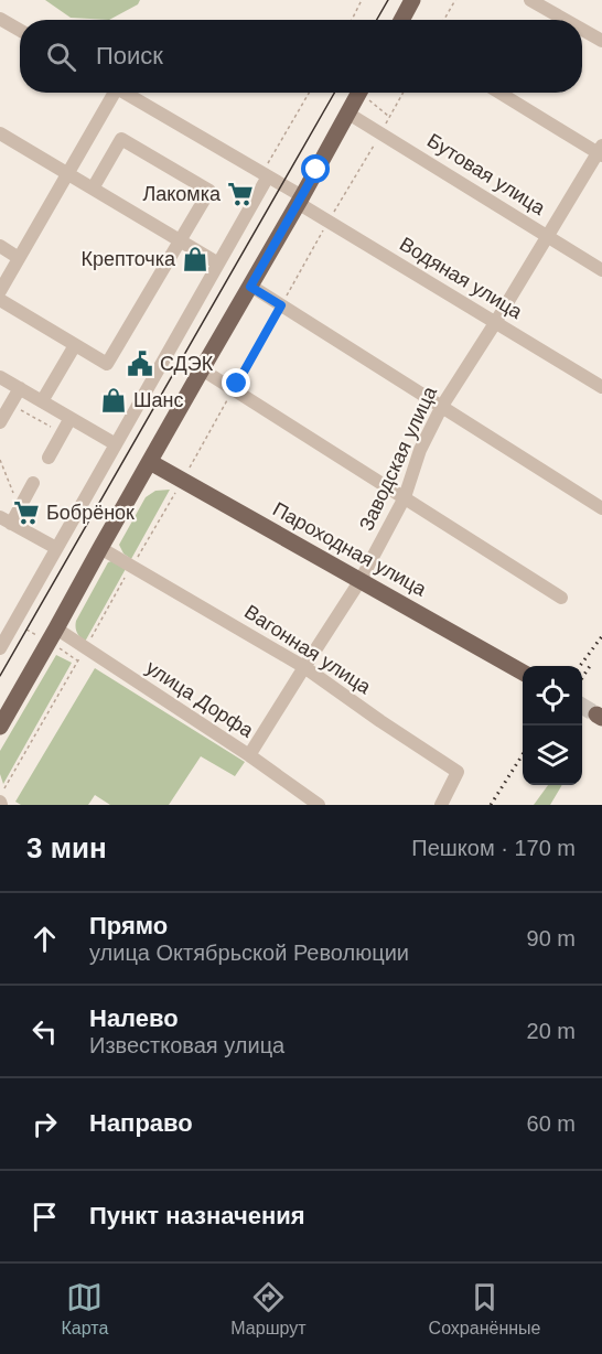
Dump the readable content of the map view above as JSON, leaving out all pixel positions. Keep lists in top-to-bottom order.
{
  "streets": {
    "main road": ["Пароходная улица"],
    "street": [
      "Бутовая улица",
      "Водяная улица",
      "Заводская улица",
      "Вагонная улица",
      "улица Дорфа"
    ]
  },
  "crossings": [
    ["Бутовая улица", "Заводская улица"],
    ["Водяная улица", "Заводская улица"],
    ["Заводская улица", "Пароходная улица"],
    ["Заводская улица", "Вагонная улица"],
    ["Заводская улица", "улица Дорфа"]
  ],
  "places": {
    "supermarket": ["Лакомка", "Бобрёнок"],
    "shop": ["Крепточка", "Шанс"],
    "public building": ["СДЭК"]
  },
  "page": {
    "search": "Поиск",
    "heading": ["3 мин", "Пешком · 170 m"],
    "list": [
      ["Прямо", "улица Октябрьской Революции", "90 m"],
      ["Налево", "Известковая улица", "20 m"],
      ["Направо", "60 m"],
      "Пункт назначения"
    ],
    "nav": ["Карта", "Маршрут", "Сохранённые"]
  }
}
